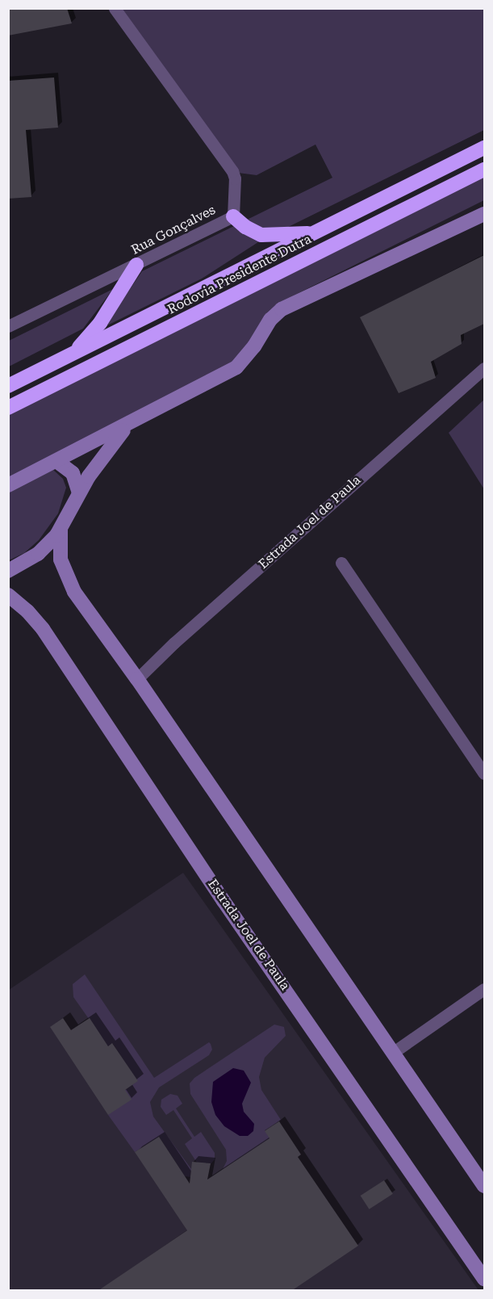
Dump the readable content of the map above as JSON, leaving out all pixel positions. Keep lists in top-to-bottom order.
{
  "streets": {
    "highway": ["Rodovia Presidente Dutra"],
    "street": ["Rua Gonçalves", "Estrada Joel de Paula"]
  }
}
